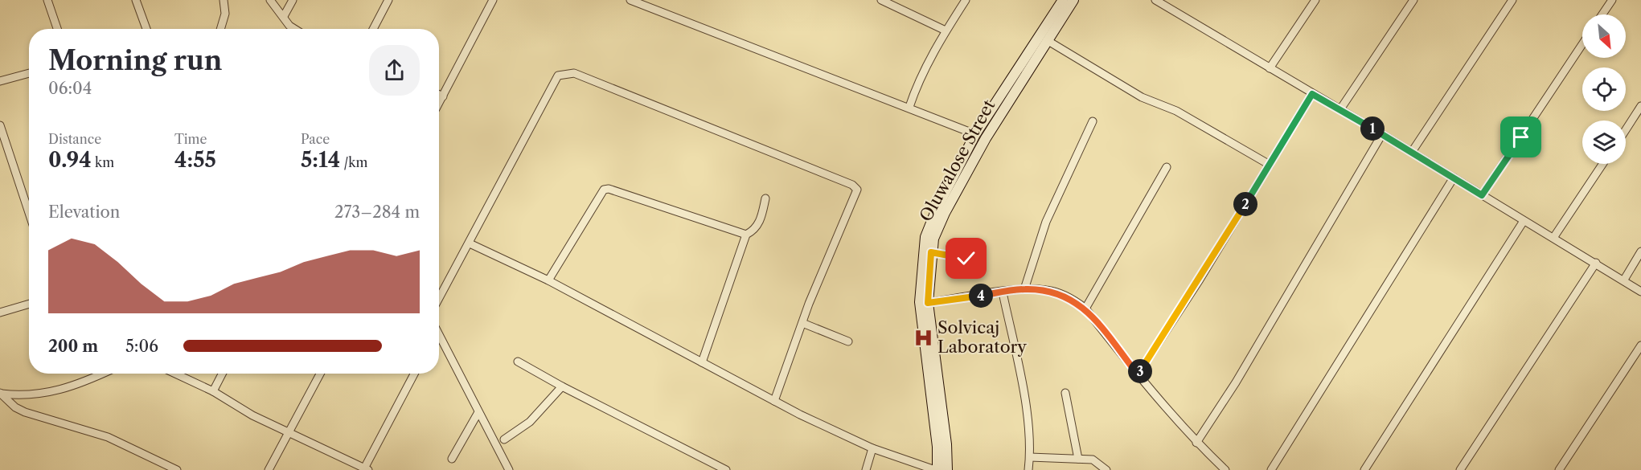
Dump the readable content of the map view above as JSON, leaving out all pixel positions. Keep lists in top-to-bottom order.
{
  "streets": {
    "street": ["Oluwalose Street"]
  },
  "places": {
    "hospital": ["Solvicaj Laboratory"]
  },
  "north": "bottom right",
  "page": {
    "heading": ["Morning run", "06:04"],
    "stats": [
      ["Distance", "0.94 km"],
      ["Time", "4:55"],
      ["Pace", "5:14 /km"]
    ],
    "pins": [
      "1",
      "2",
      "4",
      "3"
    ],
    "chart": ["Elevation", "273–284 m"],
    "list": [
      {
        "name": "200 m",
        "note": "5:06"
      }
    ]
  }
}
